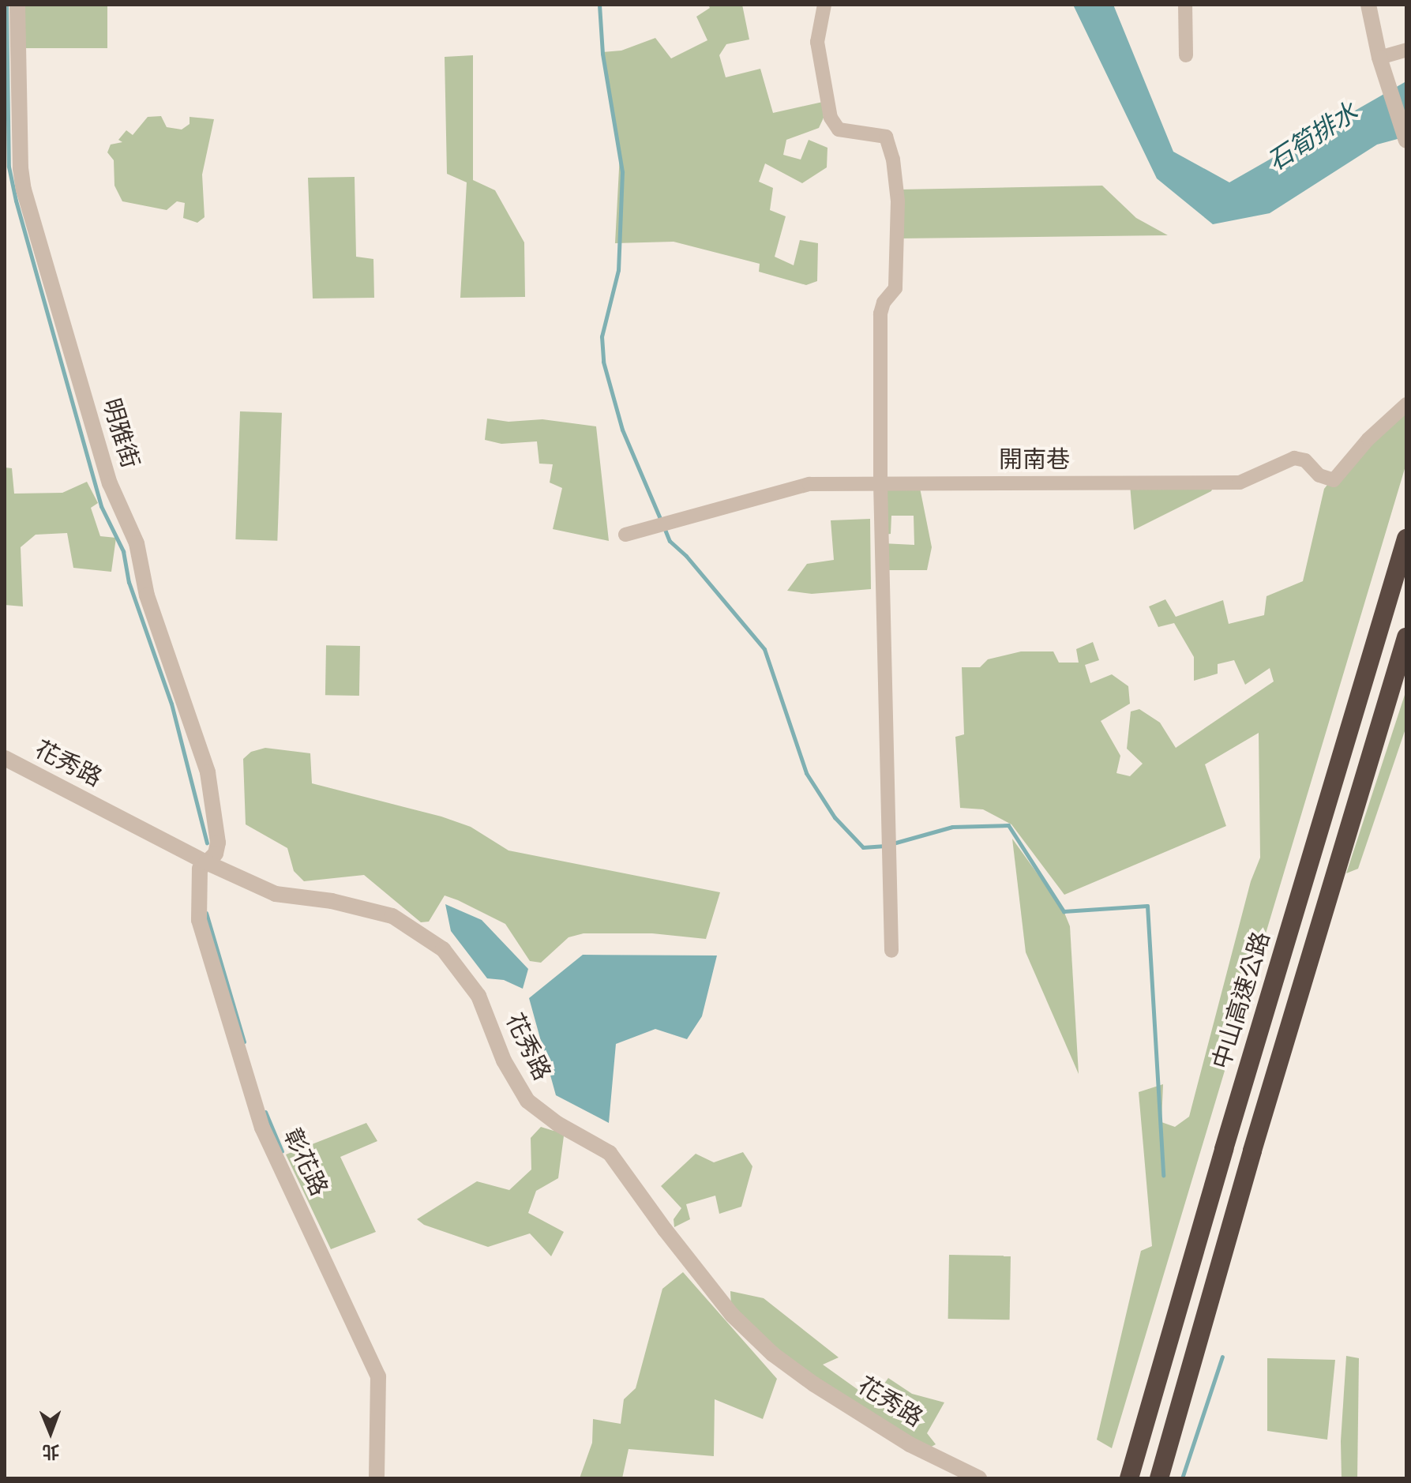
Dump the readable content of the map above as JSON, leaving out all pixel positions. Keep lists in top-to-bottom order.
{
  "streets": {
    "highway": ["中山高速公路"],
    "street": [
      "明雅街",
      "開南巷",
      "花秀路",
      "彰花路"
    ]
  },
  "crossings": [
    ["明雅街", "花秀路"],
    ["明雅街", "彰花路"],
    ["花秀路", "彰花路"]
  ],
  "water": ["石筍排水"],
  "north": "bottom"
}
